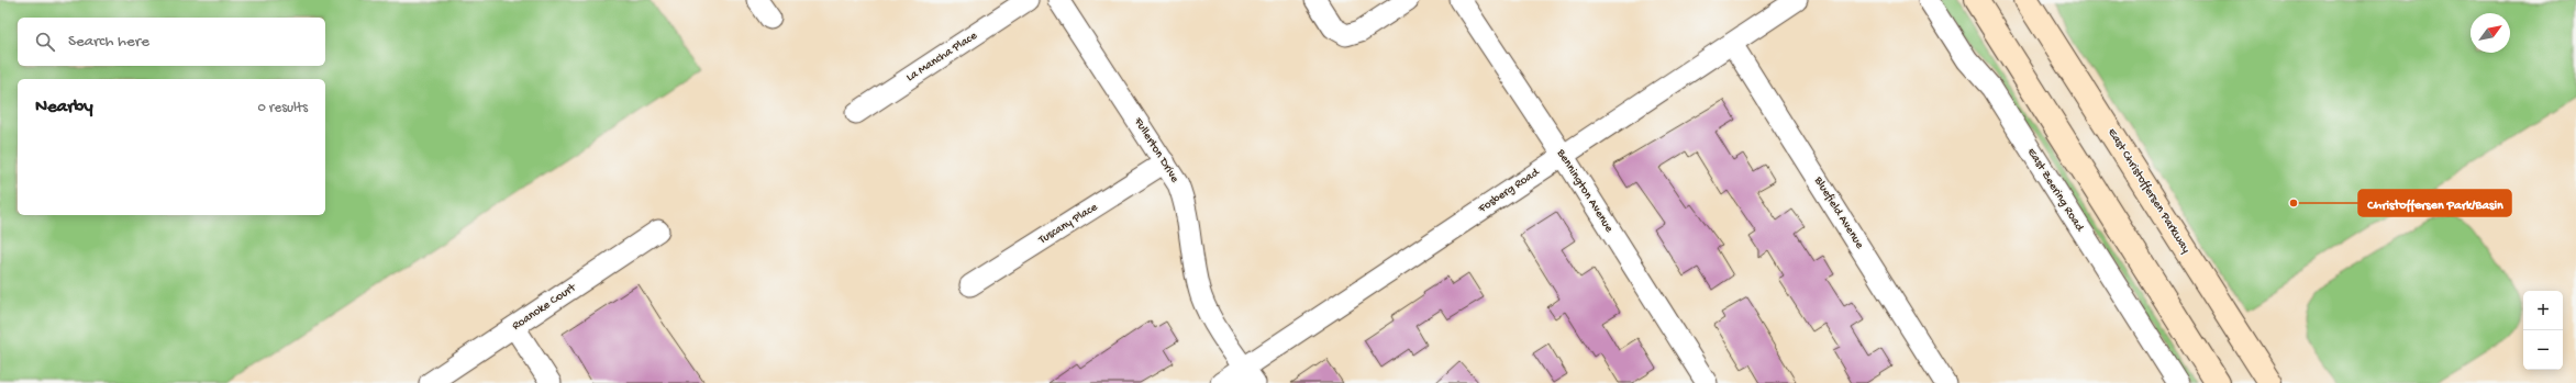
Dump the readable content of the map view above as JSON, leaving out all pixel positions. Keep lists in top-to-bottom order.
{
  "streets": {
    "street": [
      "La Mancha Place",
      "Fullerton Drive",
      "East Zeering Road",
      "Fosberg Road",
      "Bennington Avenue",
      "East Christoffersen Parkway",
      "Bluefield Avenue",
      "Tuscany Place",
      "Roanoke Court"
    ]
  },
  "crossings": [
    ["Fullerton Drive", "Fosberg Road"],
    ["Fullerton Drive", "Tuscany Place"],
    ["Fosberg Road", "Bennington Avenue"],
    ["Fosberg Road", "Bluefield Avenue"]
  ],
  "places": ["Christoffersen Park/Basin"],
  "north": "top right",
  "page": {
    "search": "Search here",
    "heading": ["Nearby", "0 results"],
    "map_buttons": ["+", "−"]
  }
}
